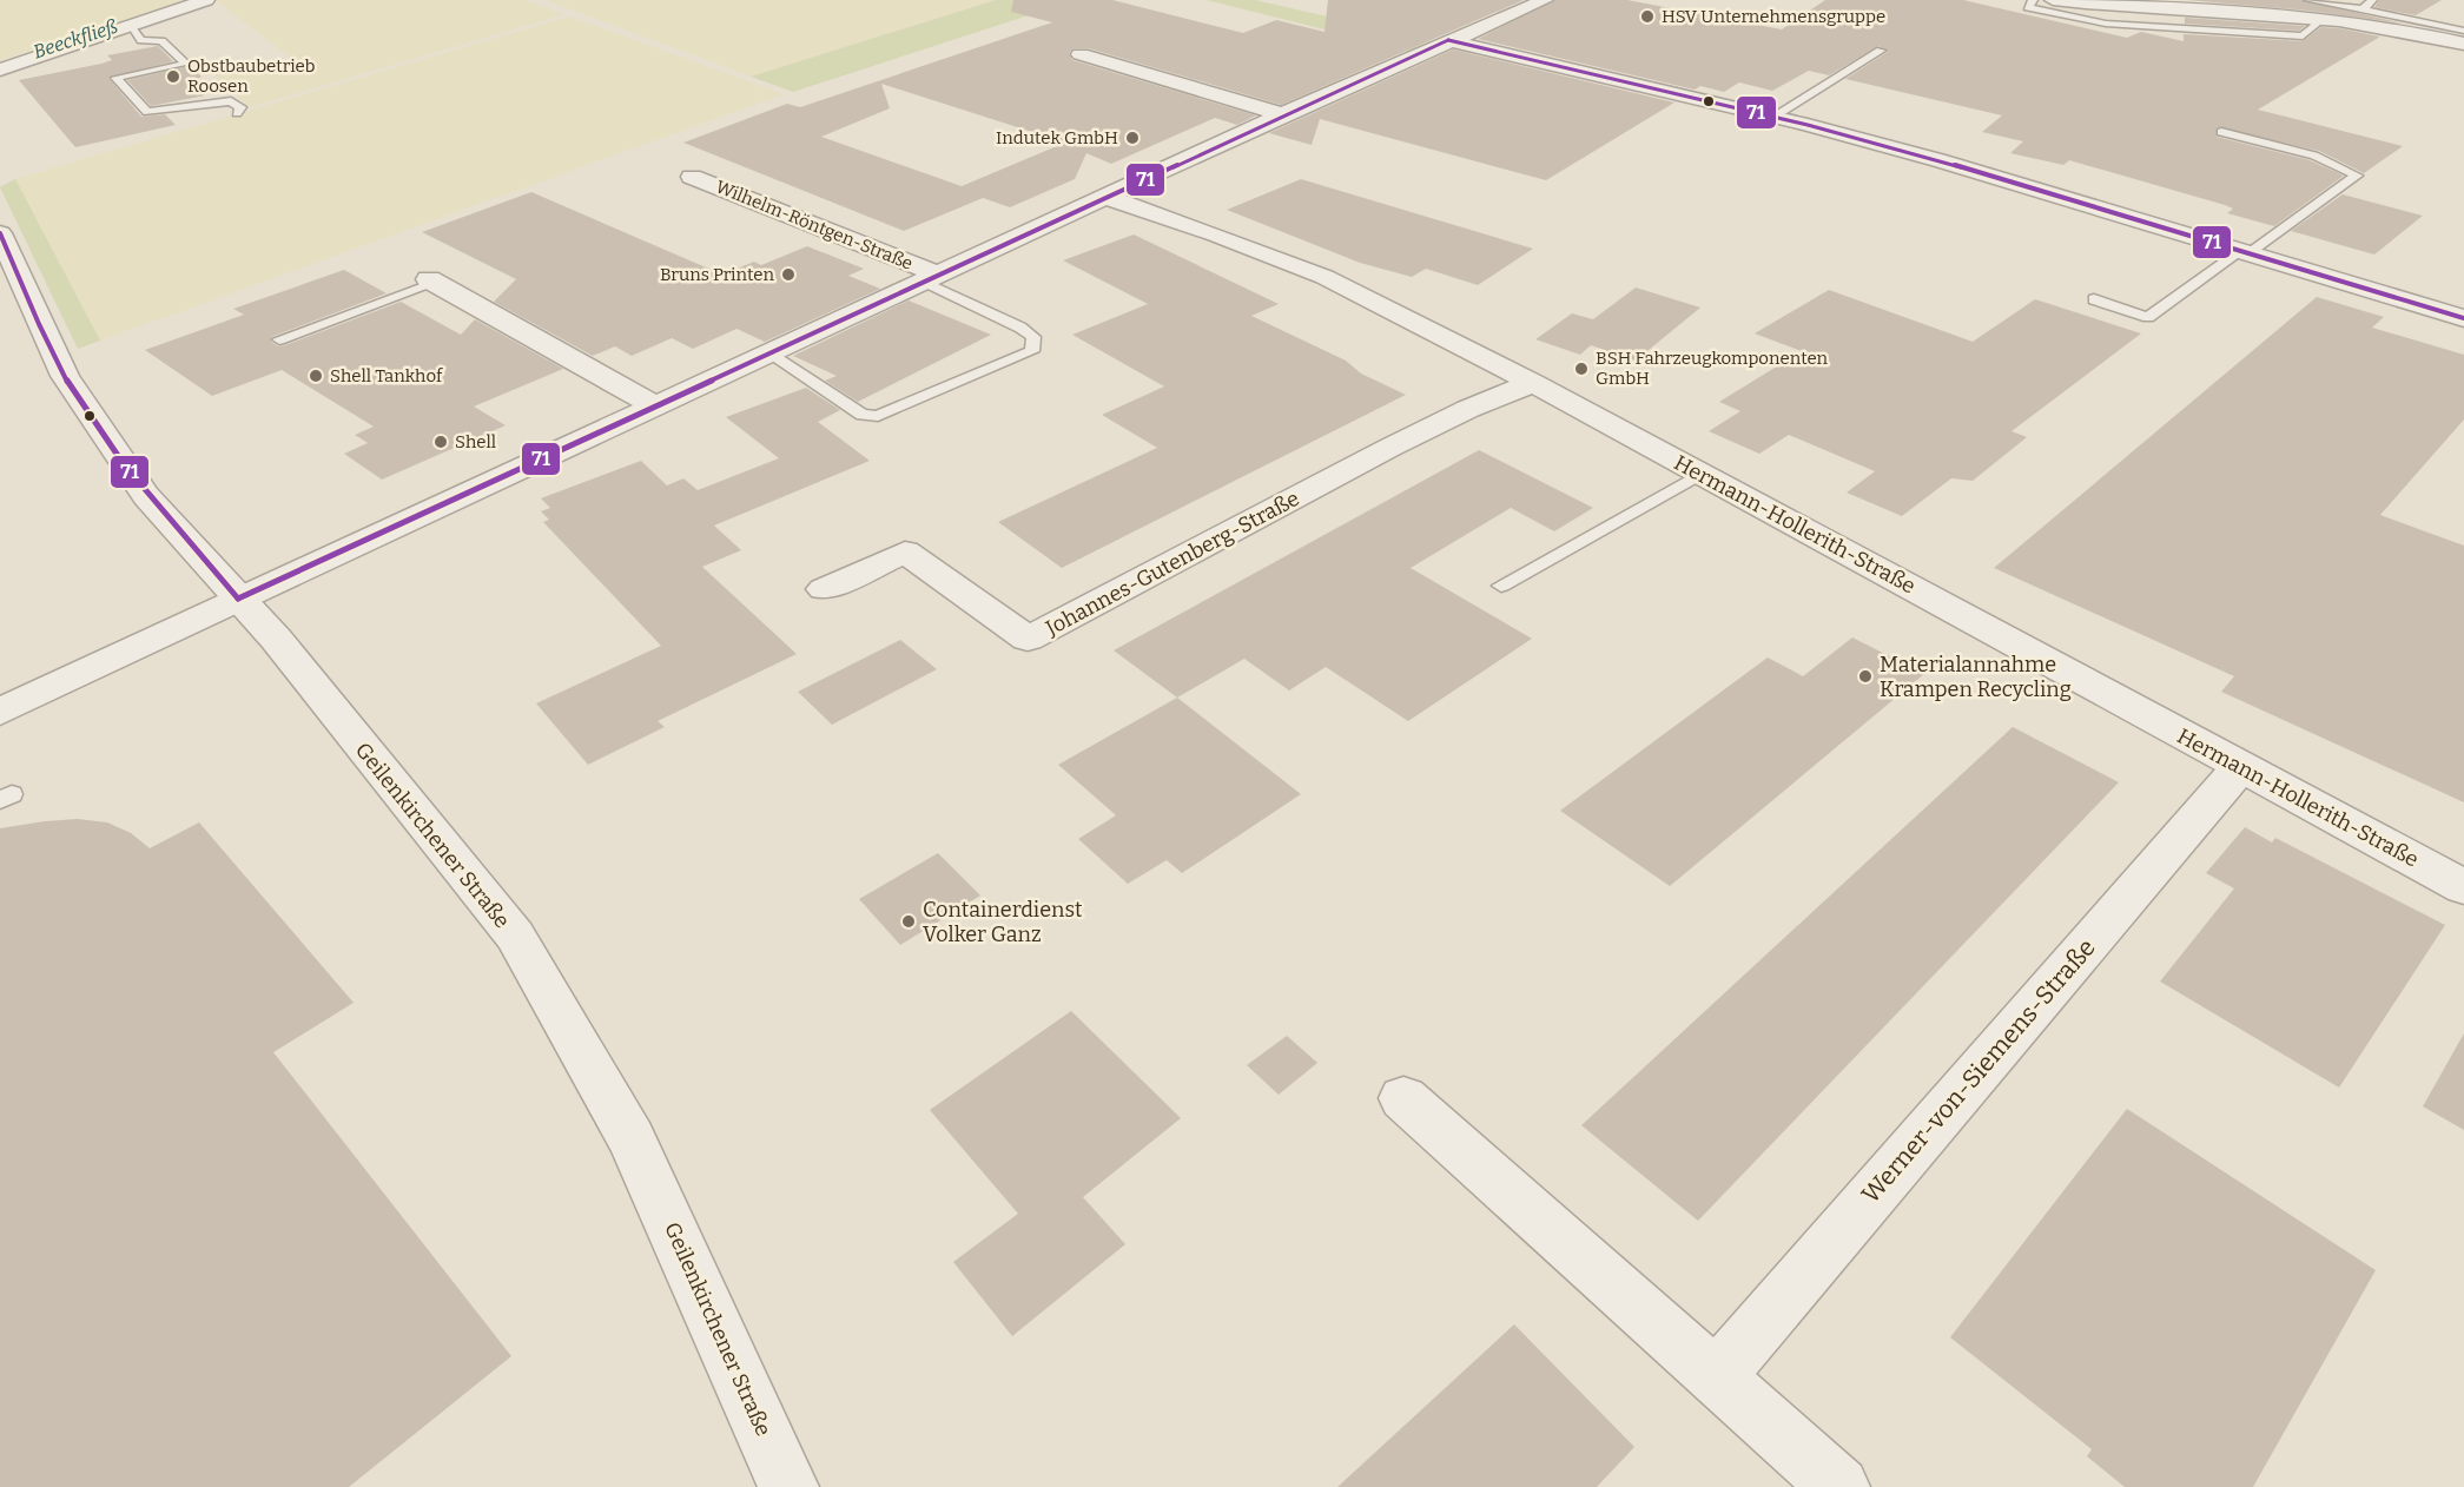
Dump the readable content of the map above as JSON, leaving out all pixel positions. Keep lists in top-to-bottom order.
{
  "streets": {
    "street": [
      "Wilhelm-Röntgen-Straße",
      "Hermann-Hollerith-Straße",
      "Johannes-Gutenberg-Straße",
      "Geilenkirchener Straße",
      "Werner-von-Siemens-Straße"
    ]
  },
  "crossings": [
    ["Wilhelm-Röntgen-Straße", "Hermann-Hollerith-Straße"],
    ["Wilhelm-Röntgen-Straße", "Geilenkirchener Straße"],
    ["Hermann-Hollerith-Straße", "Johannes-Gutenberg-Straße"],
    ["Hermann-Hollerith-Straße", "Werner-von-Siemens-Straße"]
  ],
  "water": ["Beeckfließ"],
  "places": [
    "HSV Unternehmensgruppe",
    "Obstbaubetrieb Roosen",
    "Indutek GmbH",
    "Bruns Printen",
    "BSH Fahrzeugkomponenten GmbH",
    "Shell Tankhof",
    "Shell",
    "Materialannahme Krampen Recycling",
    "Containerdienst Volker Ganz"
  ],
  "lines": ["transit line 71"]
}
